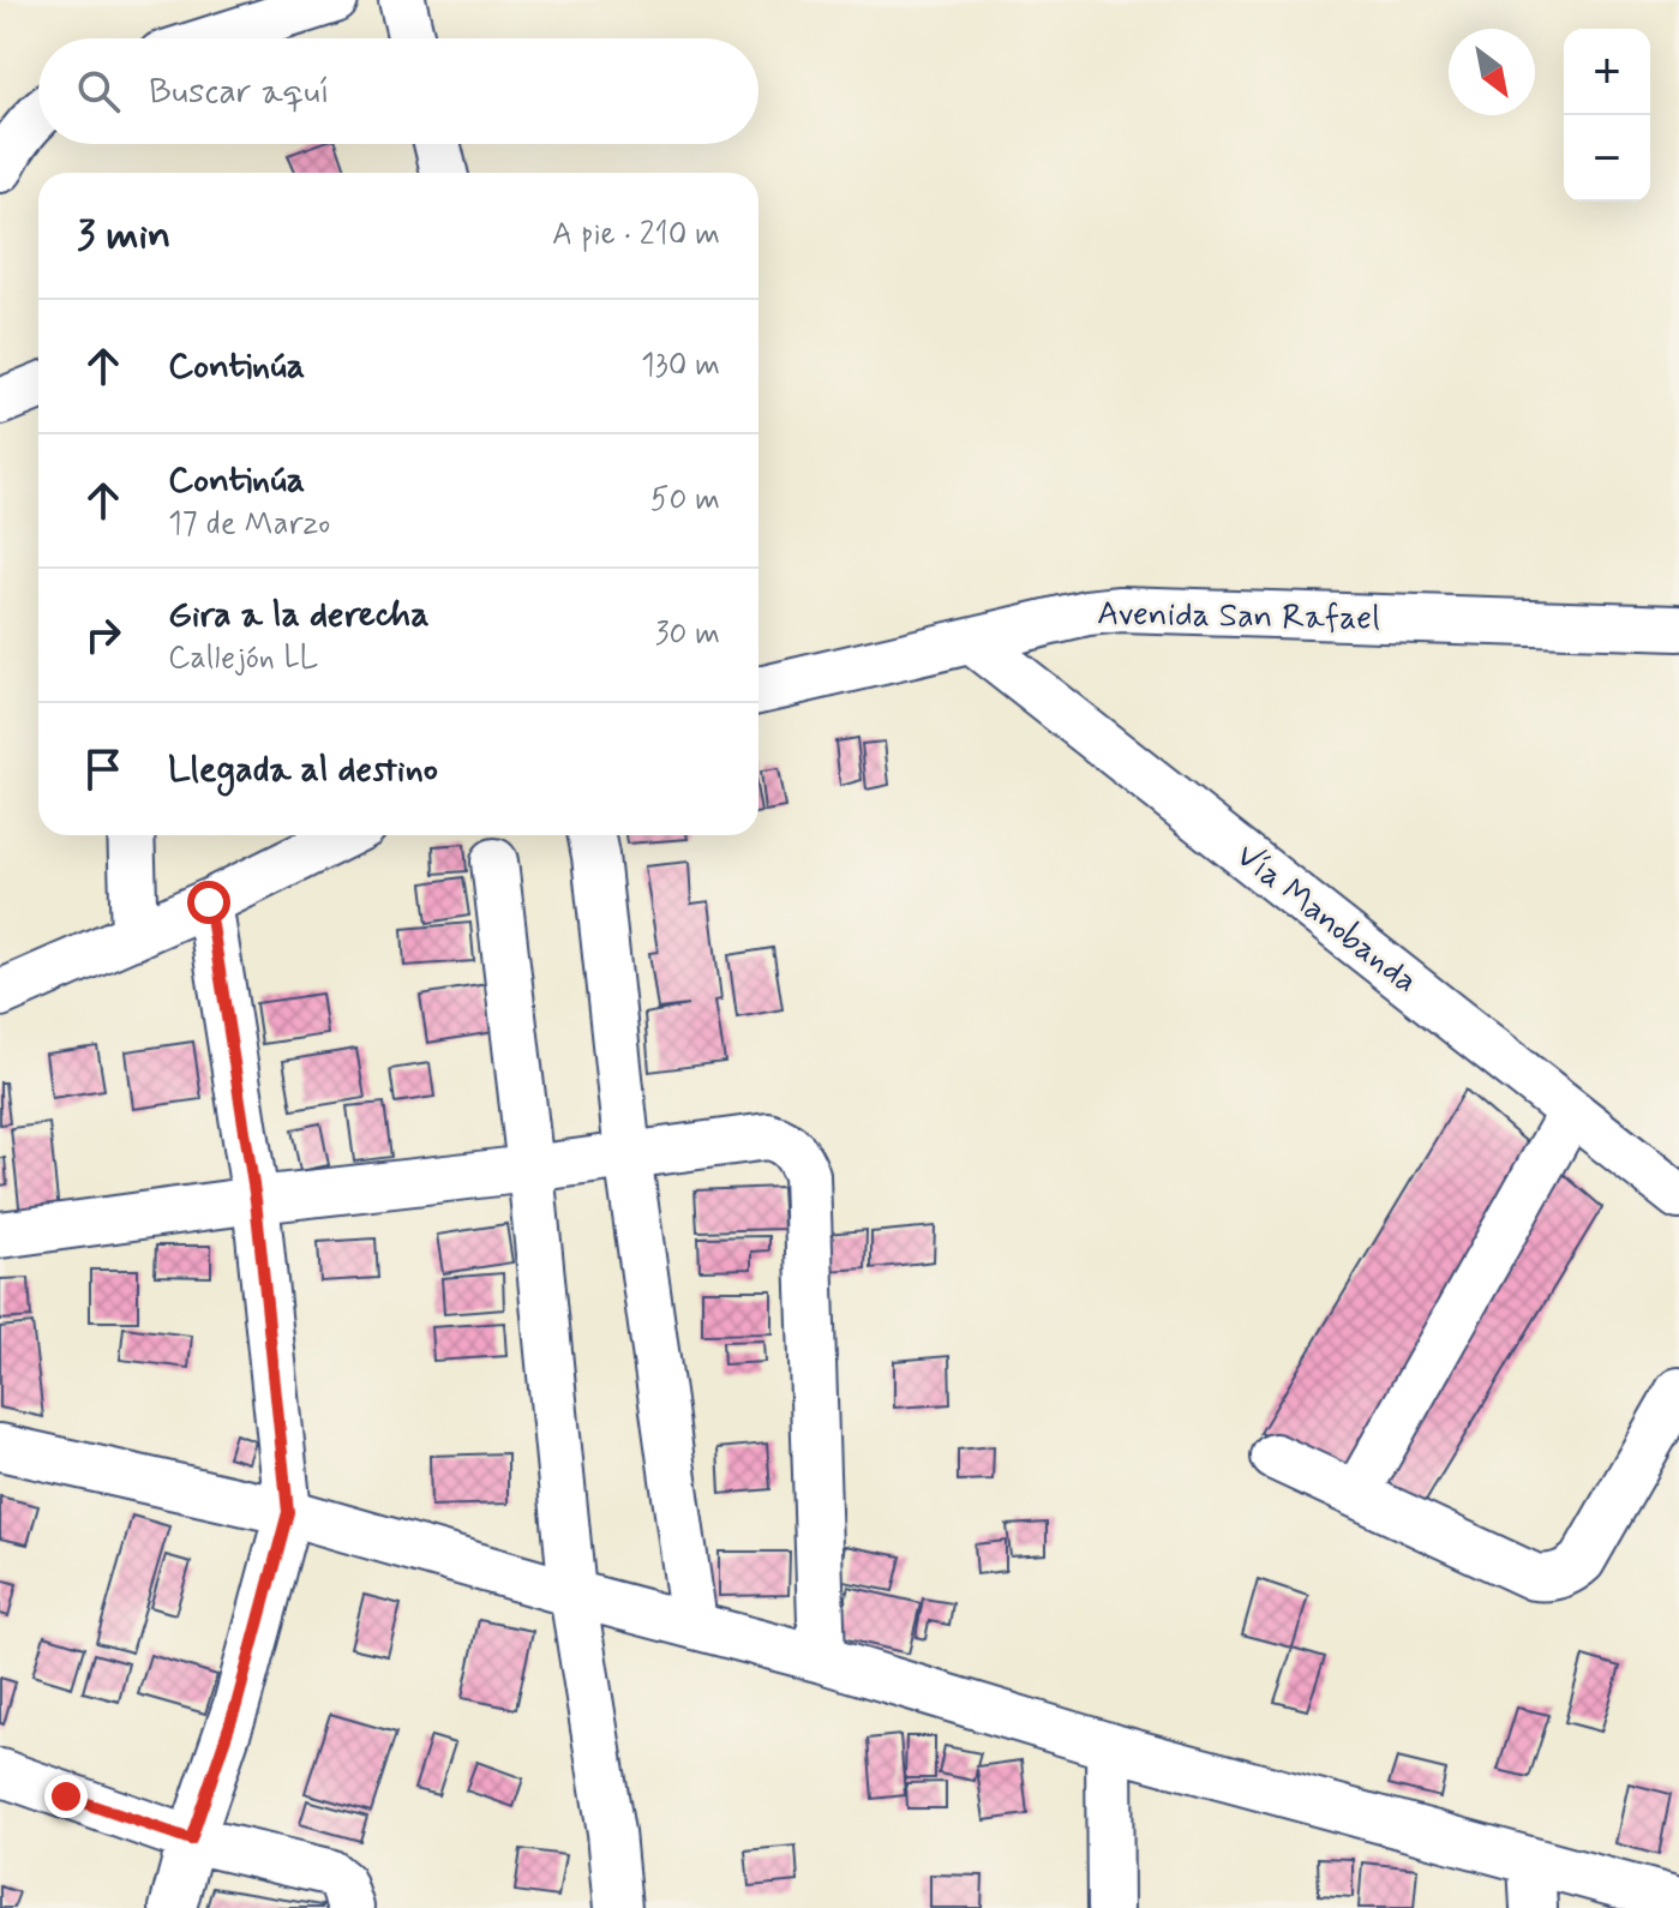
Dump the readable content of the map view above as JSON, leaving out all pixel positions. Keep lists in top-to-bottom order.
{
  "streets": {
    "street": ["Avenida San Rafael", "Vía Manobanda"]
  },
  "crossings": [
    ["Avenida San Rafael", "Vía Manobanda"]
  ],
  "north": "bottom right",
  "page": {
    "map_buttons": ["+", "−"],
    "search": "Buscar aquí",
    "heading": ["3 min", "A pie · 210 m"],
    "list": [
      ["Continúa", "130 m"],
      ["Continúa", "17 de Marzo", "50 m"],
      ["Gira a la derecha", "Callejón LL", "30 m"],
      "Llegada al destino"
    ]
  }
}
